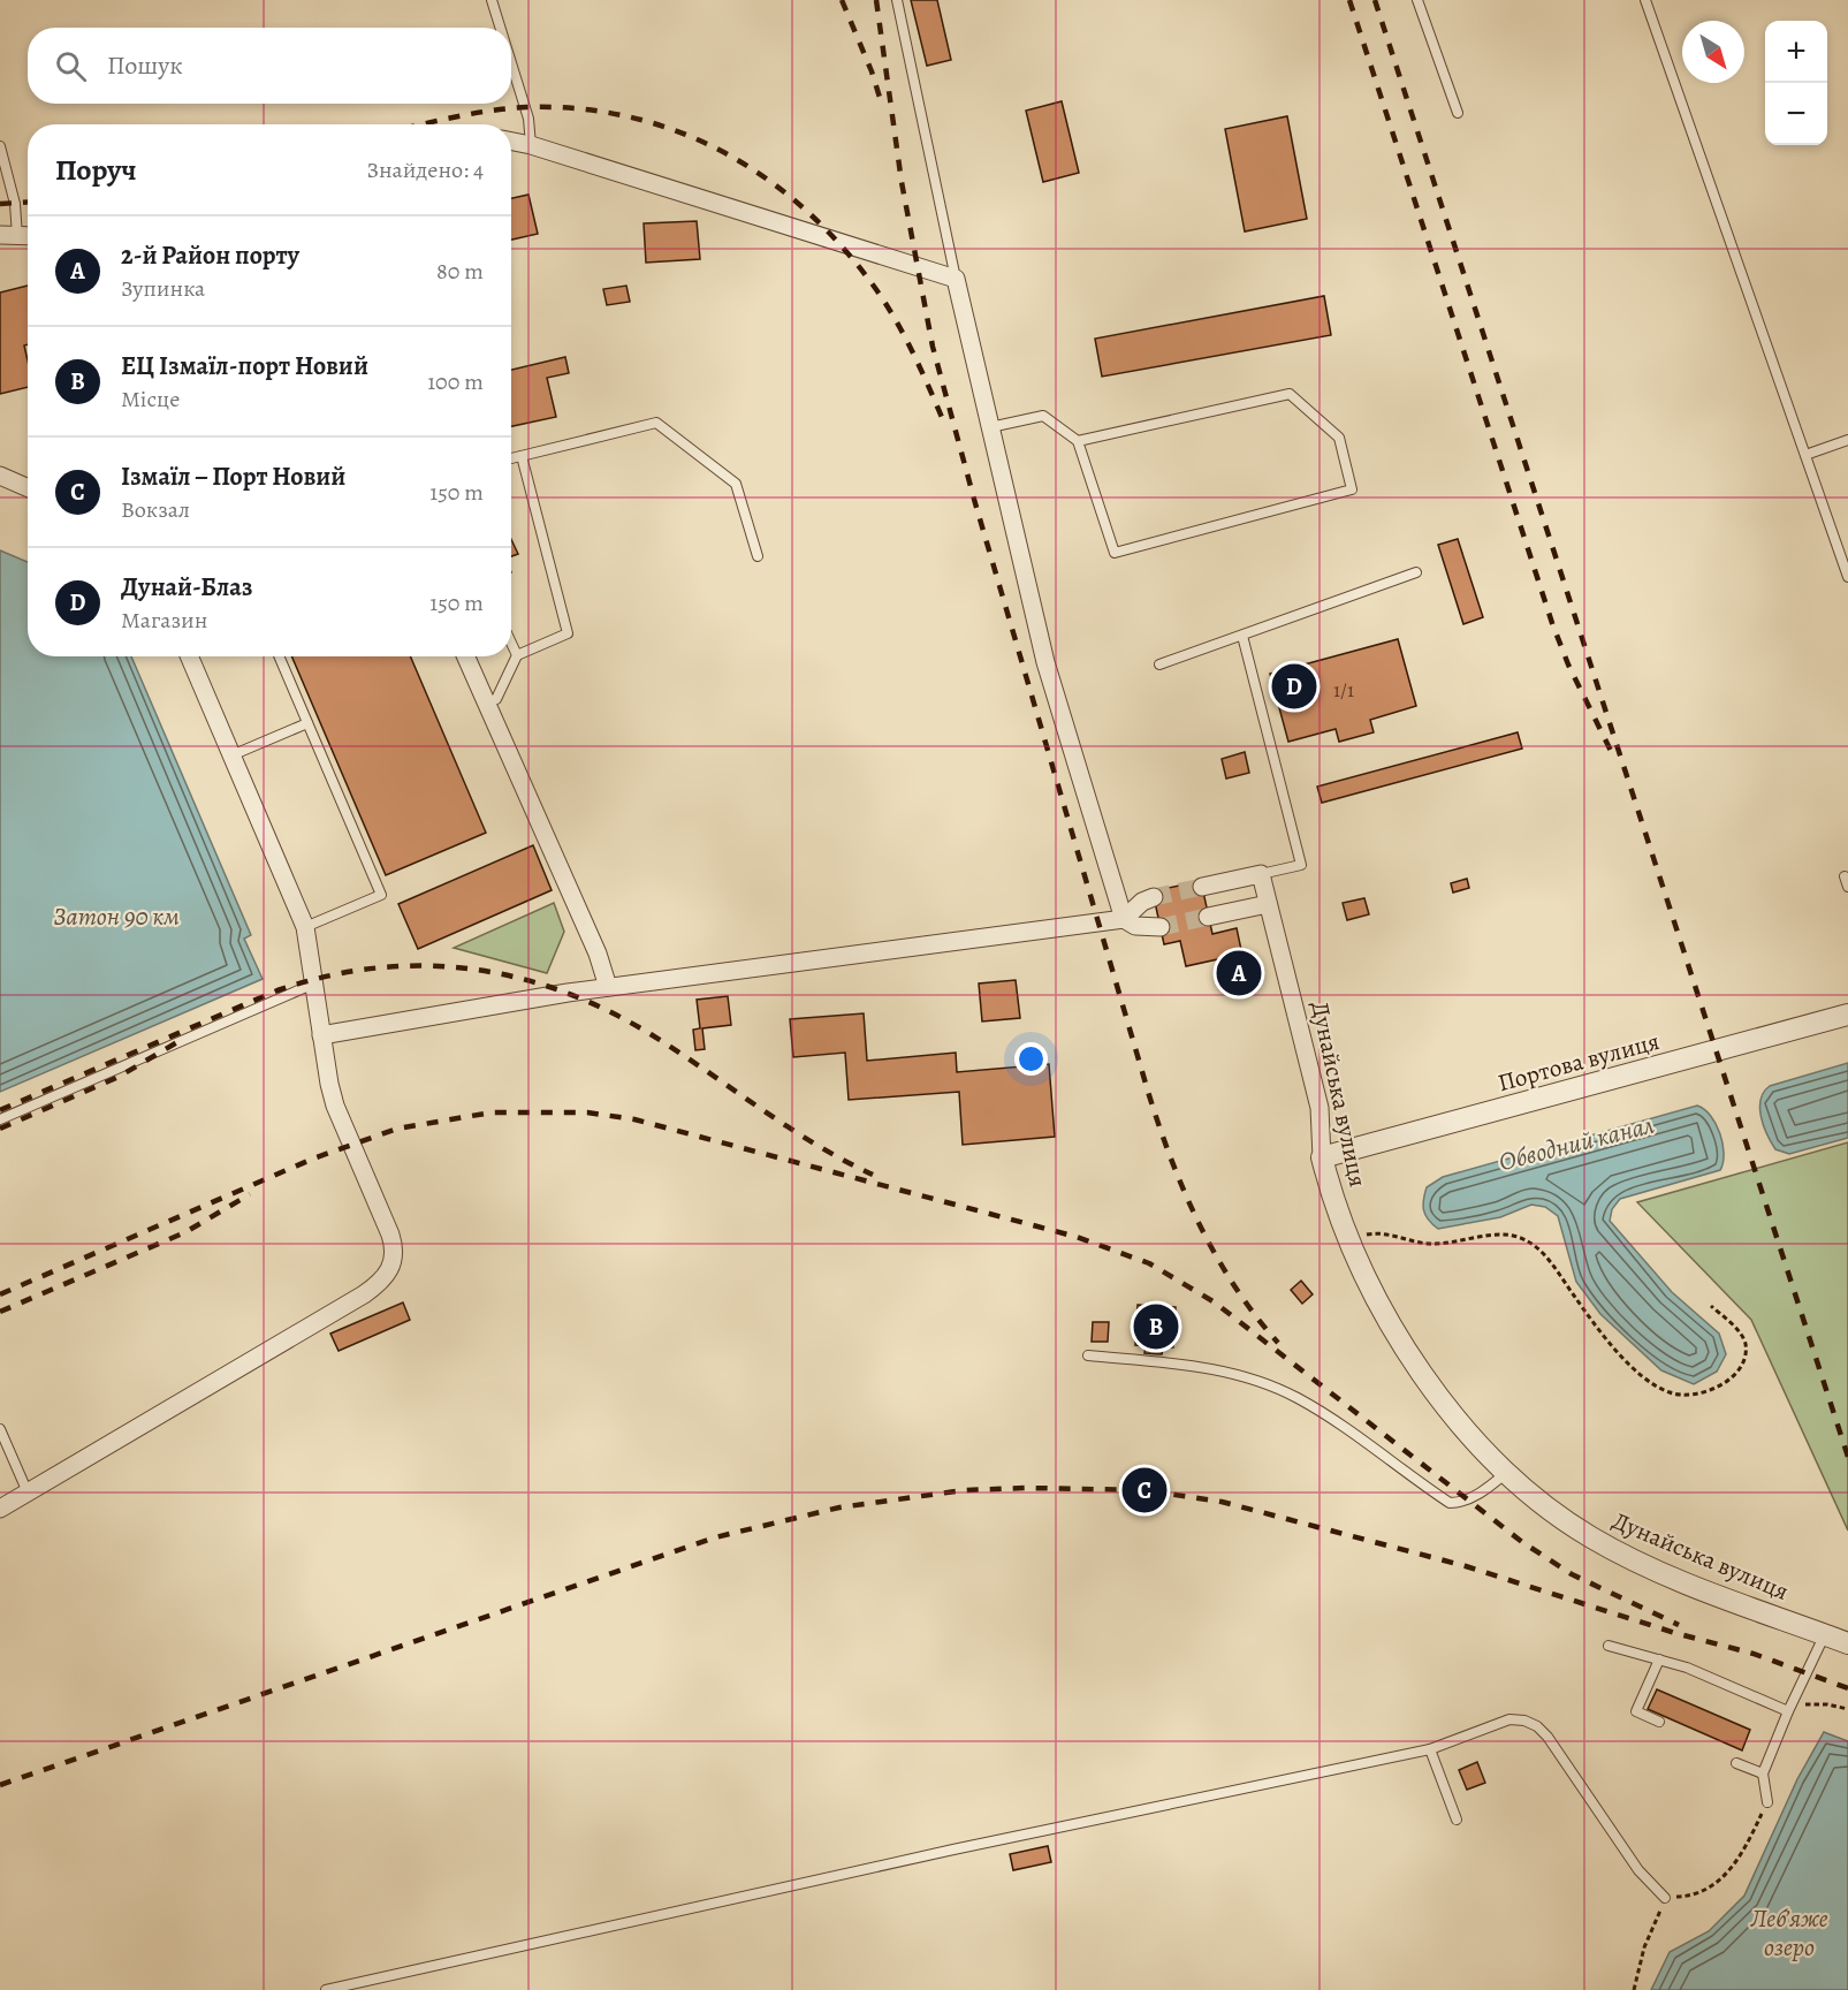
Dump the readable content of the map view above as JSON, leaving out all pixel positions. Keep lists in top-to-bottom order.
{
  "streets": {
    "street": ["Портова вулиця", "Дунайська вулиця"]
  },
  "crossings": [
    ["Портова вулиця", "Дунайська вулиця"]
  ],
  "water": ["Затон 90 км", "Обводний канал", "Леб’яже озеро"],
  "house_numbers": ["1/1"],
  "north": "bottom right",
  "page": {
    "map_buttons": ["+", "−"],
    "search": "Пошук",
    "heading": ["Поруч", "Знайдено: 4"],
    "list": [
      {
        "mark": "A",
        "name": "2-й Район порту",
        "note": "Зупинка",
        "value": "80 m"
      },
      {
        "mark": "B",
        "name": "ЕЦ Ізмаїл-порт Новий",
        "note": "Місце",
        "value": "100 m"
      },
      {
        "mark": "C",
        "name": "Ізмаїл – Порт Новий",
        "note": "Вокзал",
        "value": "150 m"
      },
      {
        "mark": "D",
        "name": "Дунай-Блаз",
        "note": "Магазин",
        "value": "150 m"
      }
    ],
    "pins": [
      "D",
      "A",
      "B",
      "C"
    ]
  }
}
